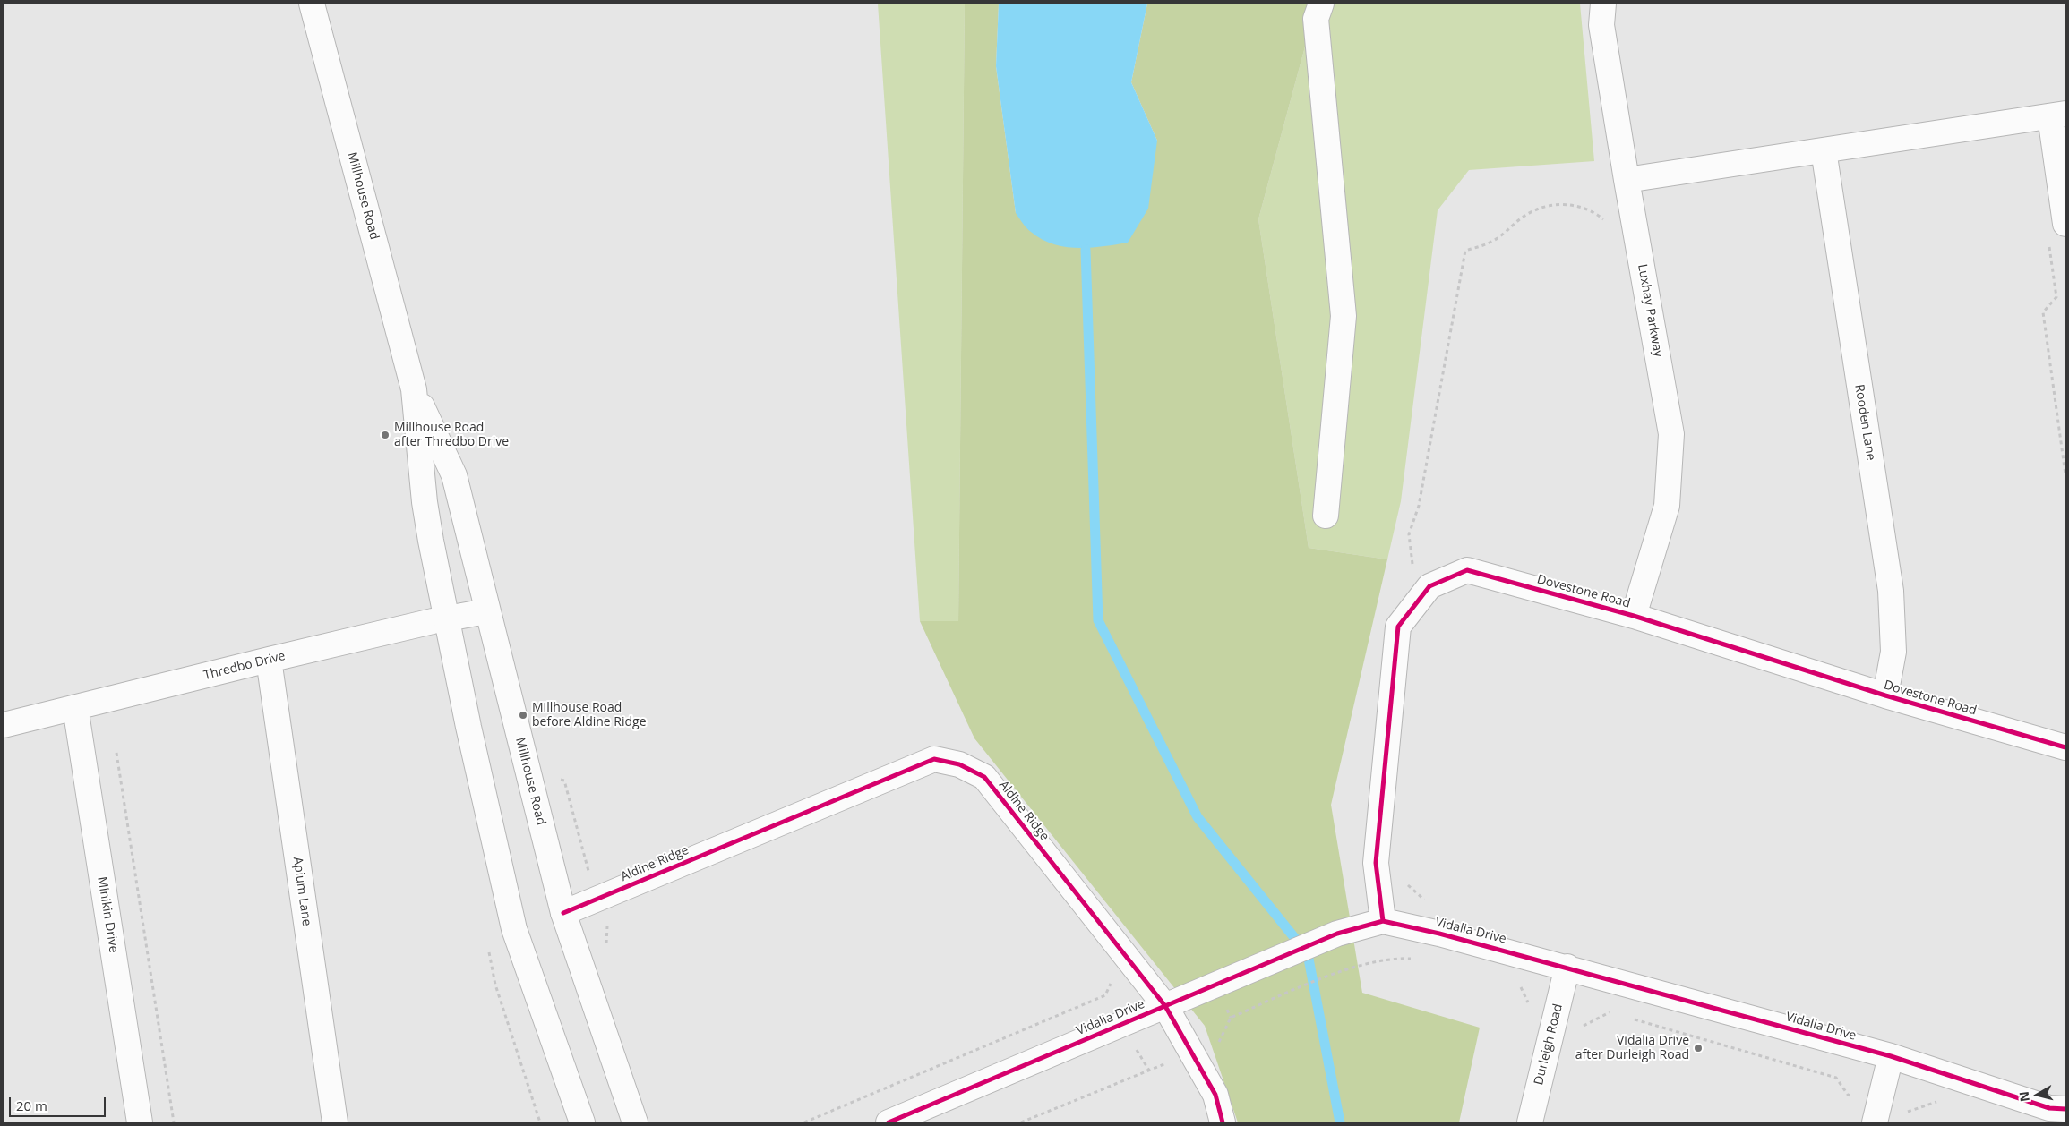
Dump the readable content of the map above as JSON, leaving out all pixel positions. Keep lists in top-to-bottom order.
{
  "streets": {
    "street": [
      "Millhouse Road",
      "Luxhay Parkway",
      "Rooden Lane",
      "Dovestone Road",
      "Thredbo Drive",
      "Aldine Ridge",
      "Apium Lane",
      "Minikin Drive",
      "Vidalia Drive",
      "Durleigh Road"
    ]
  },
  "crossings": [
    ["Millhouse Road", "Thredbo Drive"],
    ["Millhouse Road", "Aldine Ridge"],
    ["Luxhay Parkway", "Dovestone Road"],
    ["Rooden Lane", "Dovestone Road"],
    ["Dovestone Road", "Vidalia Drive"],
    ["Thredbo Drive", "Apium Lane"],
    ["Thredbo Drive", "Minikin Drive"],
    ["Aldine Ridge", "Vidalia Drive"],
    ["Vidalia Drive", "Durleigh Road"]
  ],
  "places": ["Millhouse Road after Thredbo Drive", "Millhouse Road before Aldine Ridge", "Vidalia Drive after Durleigh Road"],
  "scale_bar": "20 m",
  "north": "left"
}
